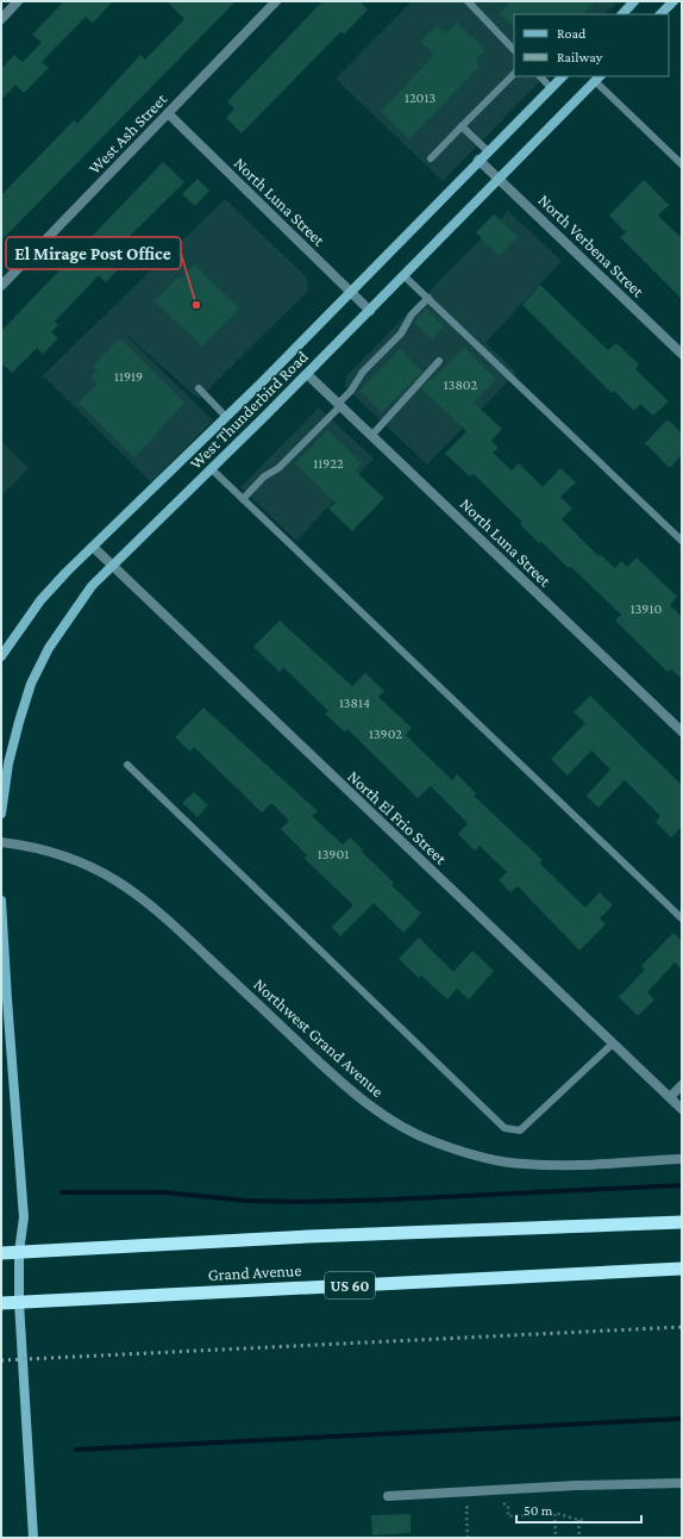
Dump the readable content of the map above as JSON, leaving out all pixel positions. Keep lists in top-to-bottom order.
{
  "streets": {
    "highway": ["Grand Avenue", "US 60"],
    "main road": ["West Thunderbird Road"],
    "street": [
      "West Ash Street",
      "North Luna Street",
      "North Verbena Street",
      "North El Frio Street",
      "Northwest Grand Avenue"
    ]
  },
  "crossings": [
    ["West Ash Street", "North Luna Street"],
    ["North Luna Street", "West Thunderbird Road"],
    ["North Verbena Street", "West Thunderbird Road"],
    ["West Thunderbird Road", "North El Frio Street"]
  ],
  "places": ["El Mirage Post Office"],
  "house_numbers": [
    "12013",
    "11919",
    "13802",
    "11922",
    "13910",
    "13814",
    "13902",
    "13901"
  ],
  "legend": ["Road", "Railway"],
  "scale_bar": "50 m"
}
